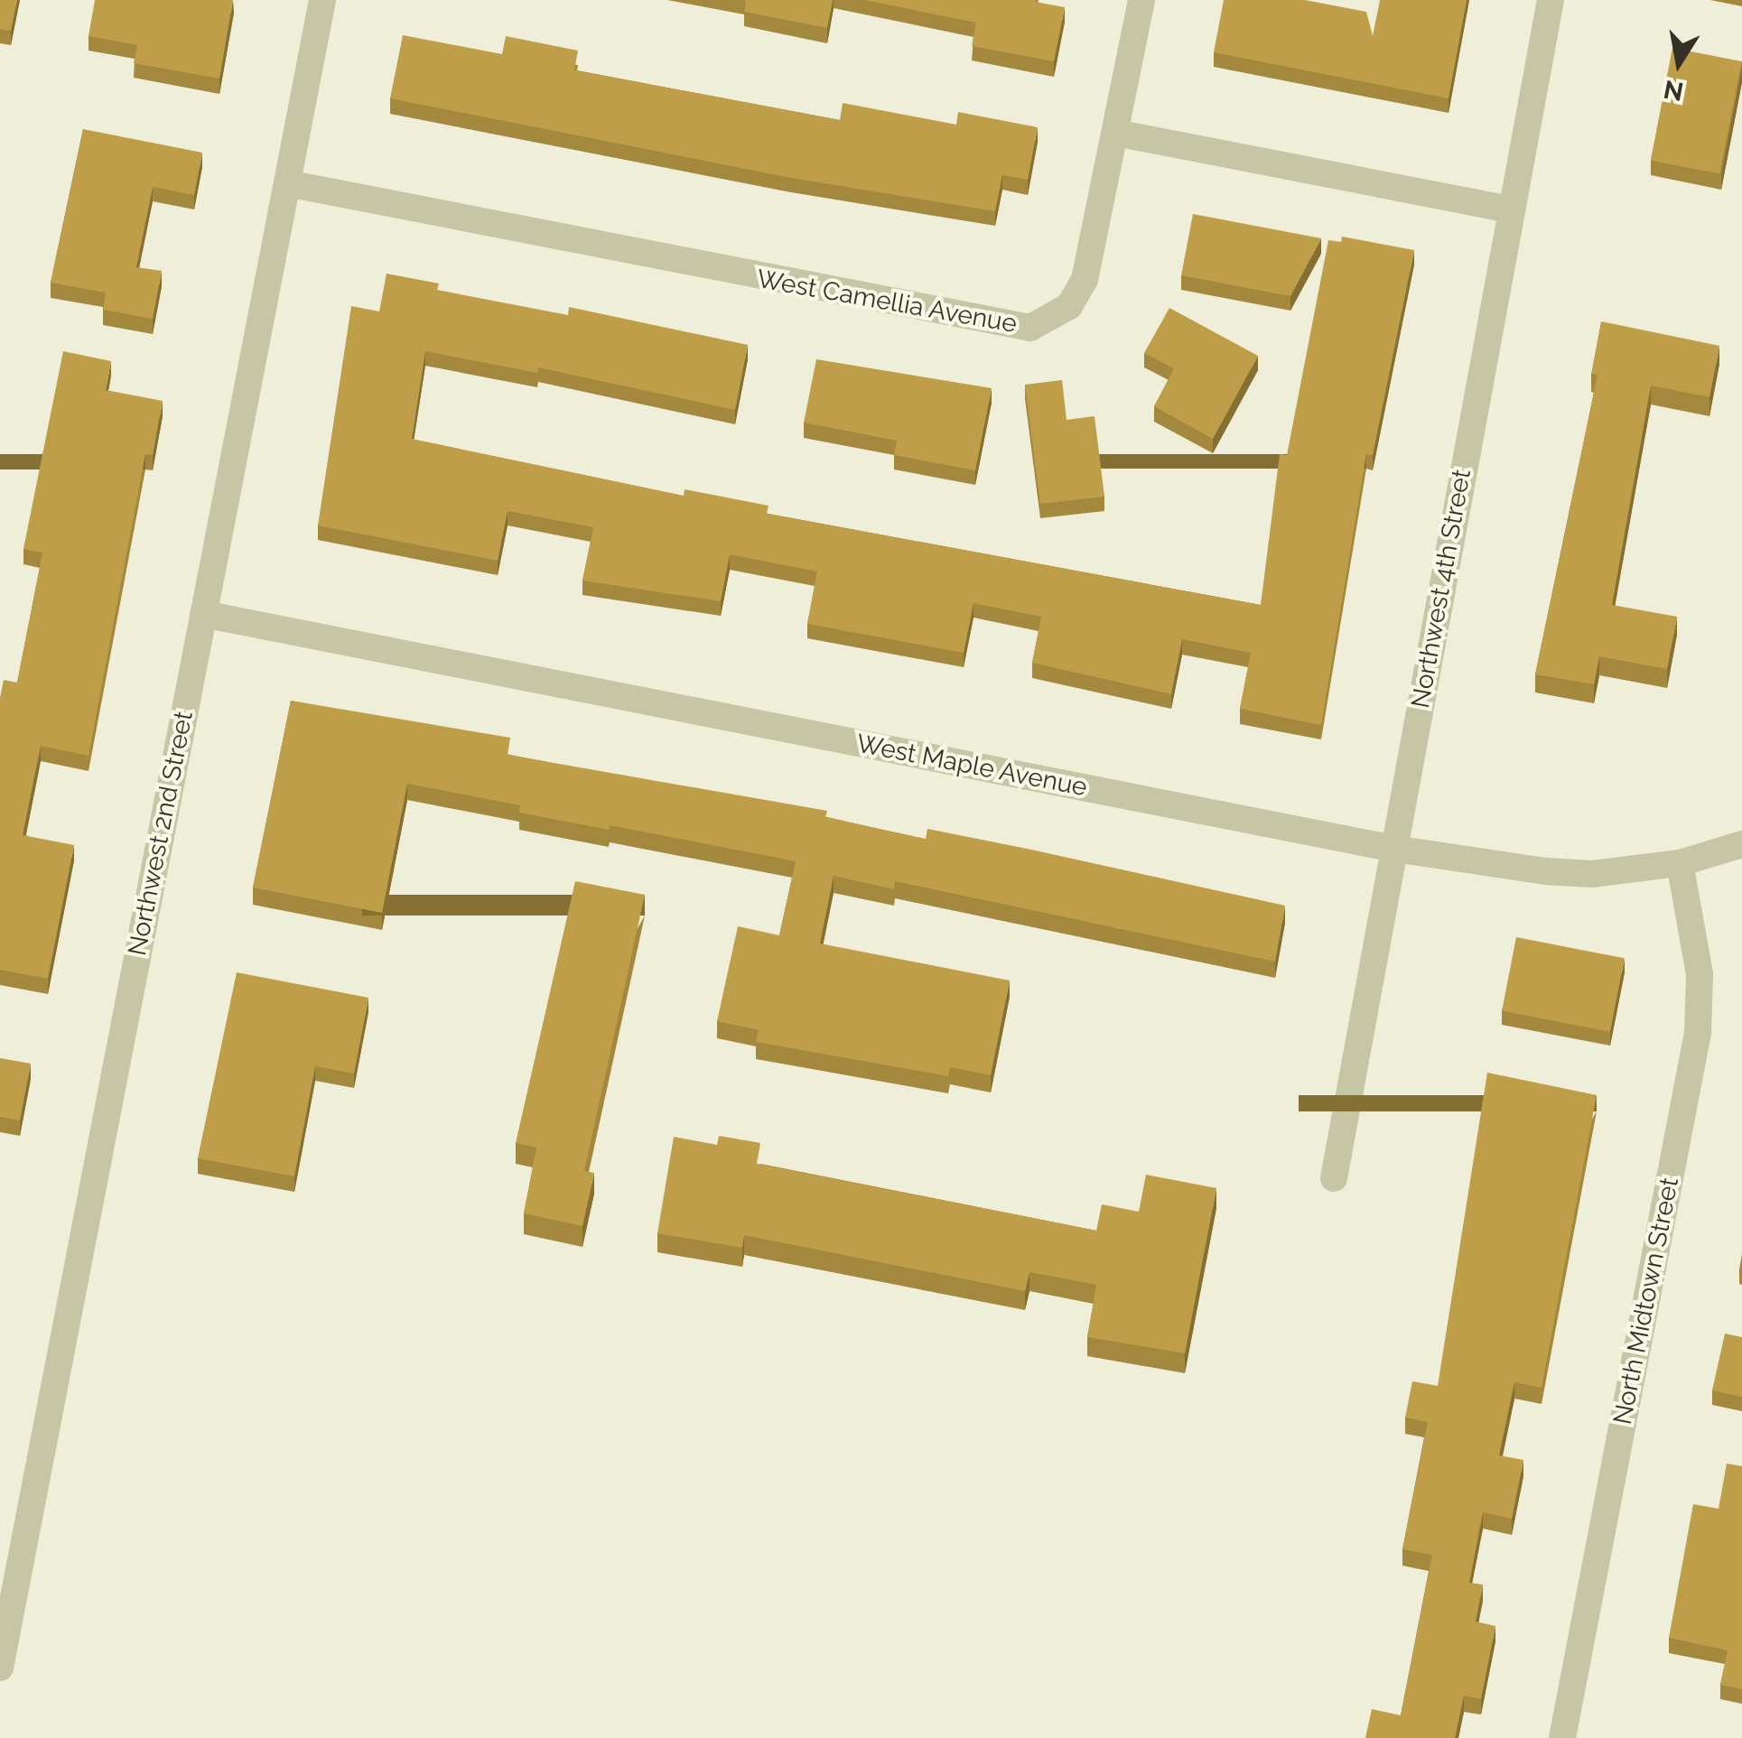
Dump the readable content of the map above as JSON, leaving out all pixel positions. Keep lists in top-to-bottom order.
{
  "streets": {
    "street": [
      "West Camellia Avenue",
      "Northwest 4th Street",
      "West Maple Avenue",
      "Northwest 2nd Street",
      "North Midtown Street"
    ]
  },
  "crossings": [
    ["West Camellia Avenue", "Northwest 2nd Street"],
    ["Northwest 4th Street", "West Maple Avenue"],
    ["West Maple Avenue", "Northwest 2nd Street"],
    ["West Maple Avenue", "North Midtown Street"]
  ],
  "north": "bottom"
}
